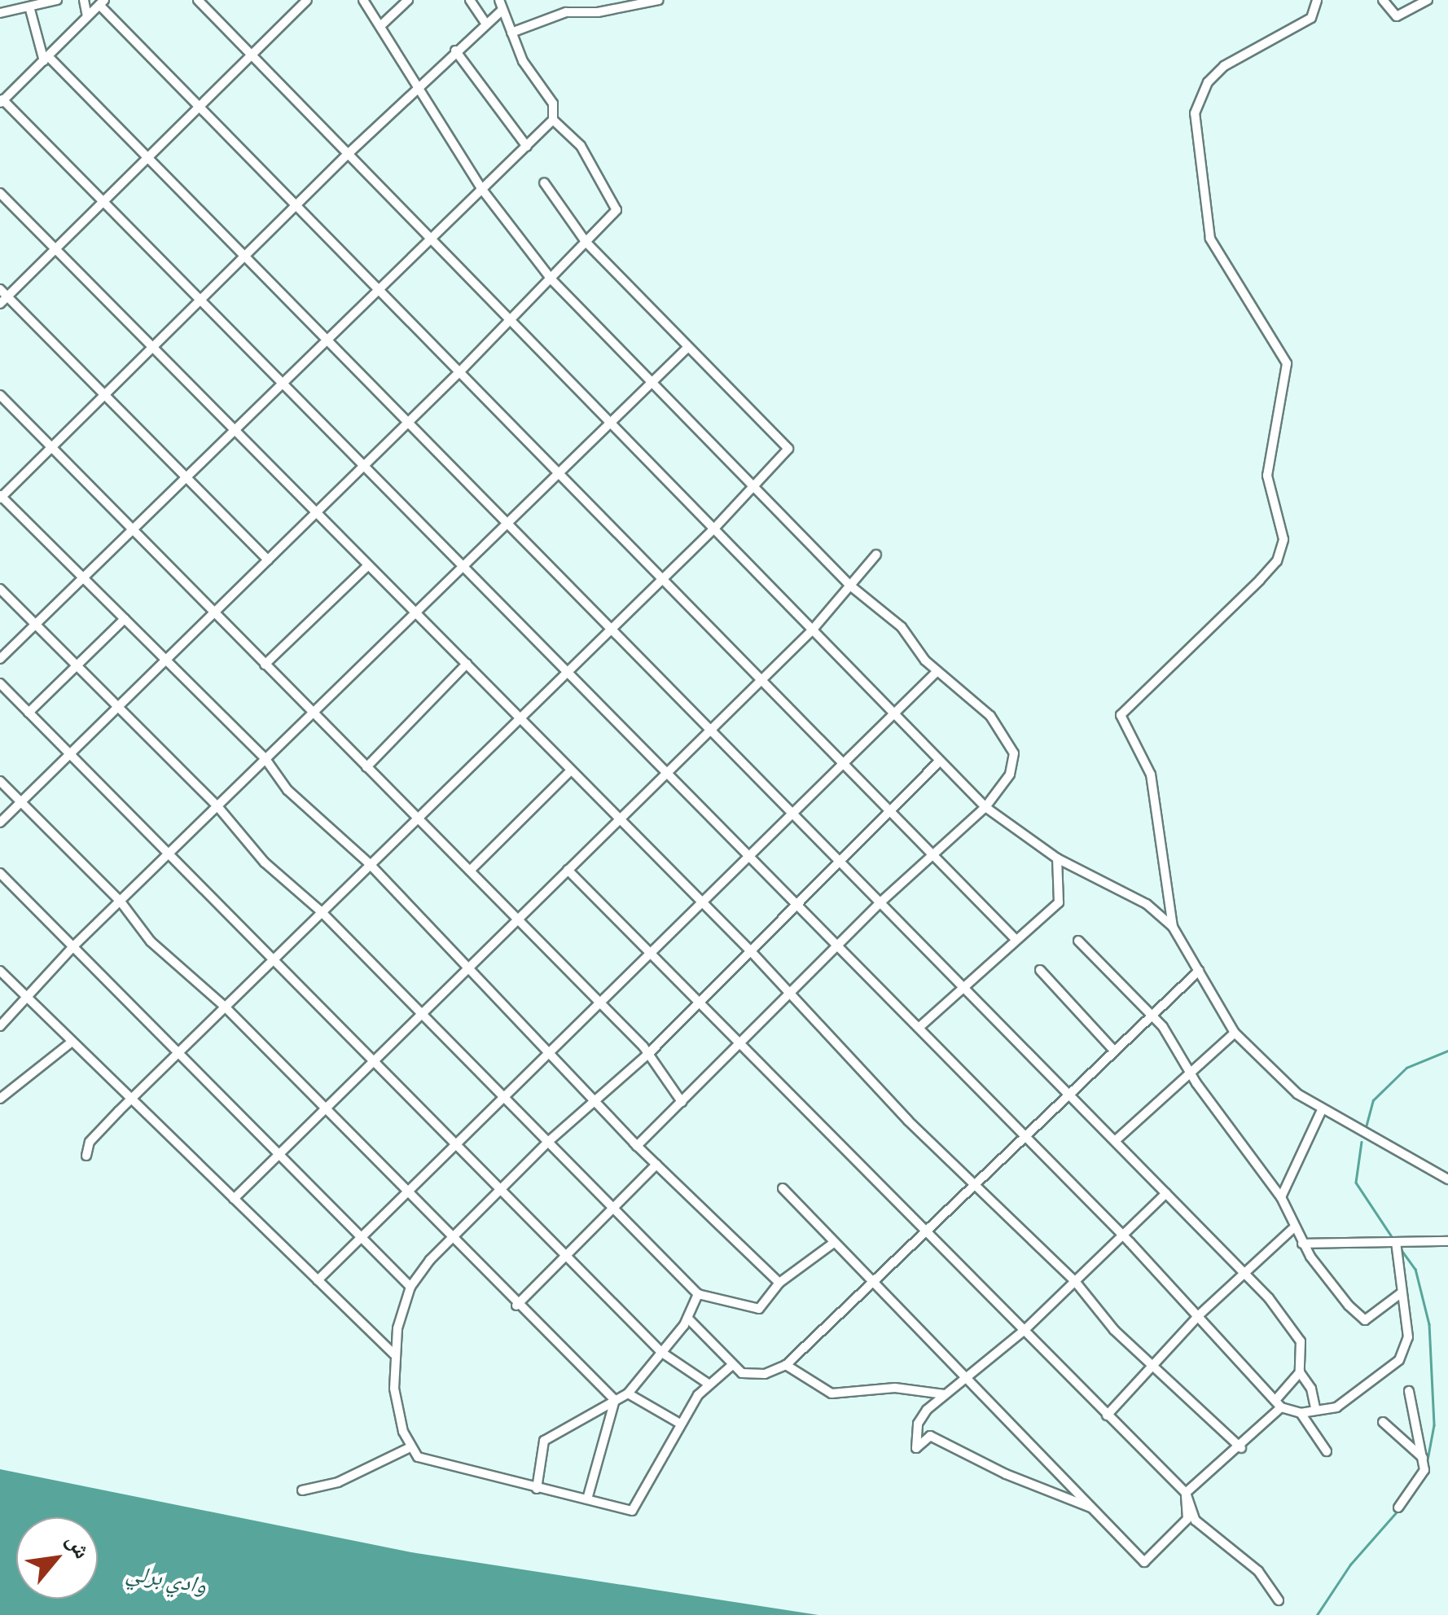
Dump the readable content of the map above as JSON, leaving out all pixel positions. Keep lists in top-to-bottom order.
{
  "water": ["وادي برلي"],
  "north": "top right"
}
